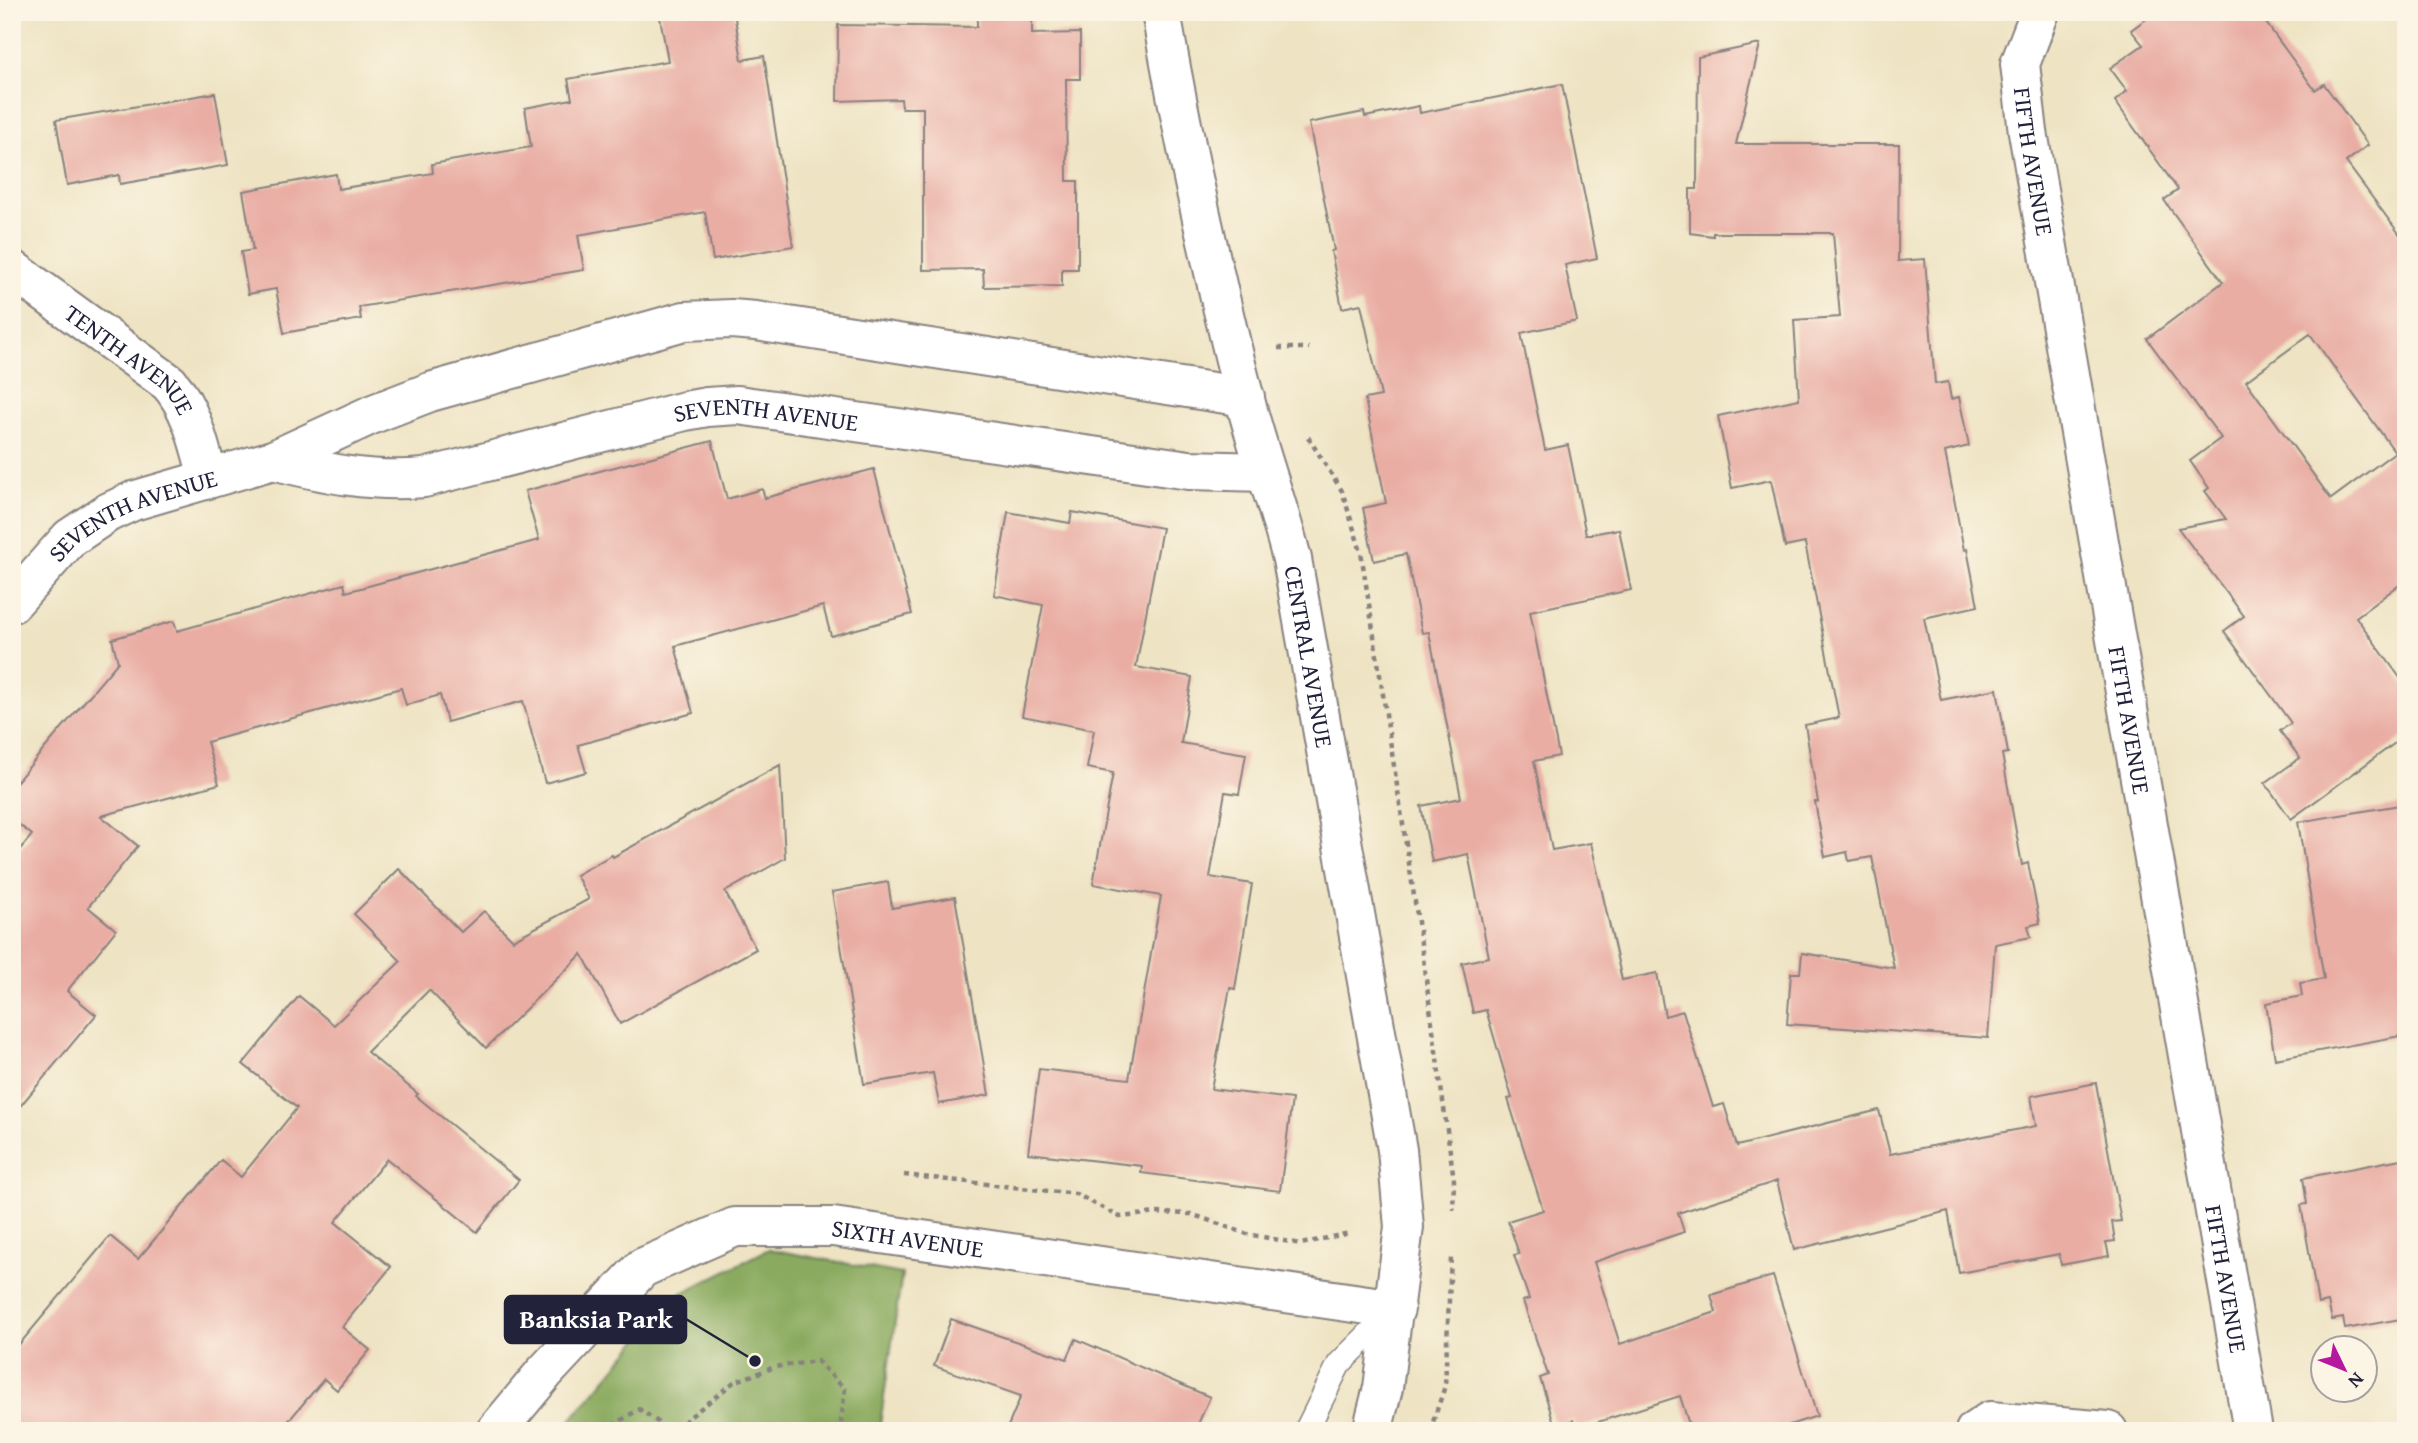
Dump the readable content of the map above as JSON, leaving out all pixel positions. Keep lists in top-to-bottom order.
{
  "streets": {
    "street": [
      "FIFTH AVENUE",
      "TENTH AVENUE",
      "SEVENTH AVENUE",
      "CENTRAL AVENUE",
      "SIXTH AVENUE"
    ]
  },
  "crossings": [
    ["TENTH AVENUE", "SEVENTH AVENUE"],
    ["SEVENTH AVENUE", "CENTRAL AVENUE"],
    ["CENTRAL AVENUE", "SIXTH AVENUE"]
  ],
  "places": ["Banksia Park"],
  "north": "bottom right"
}
